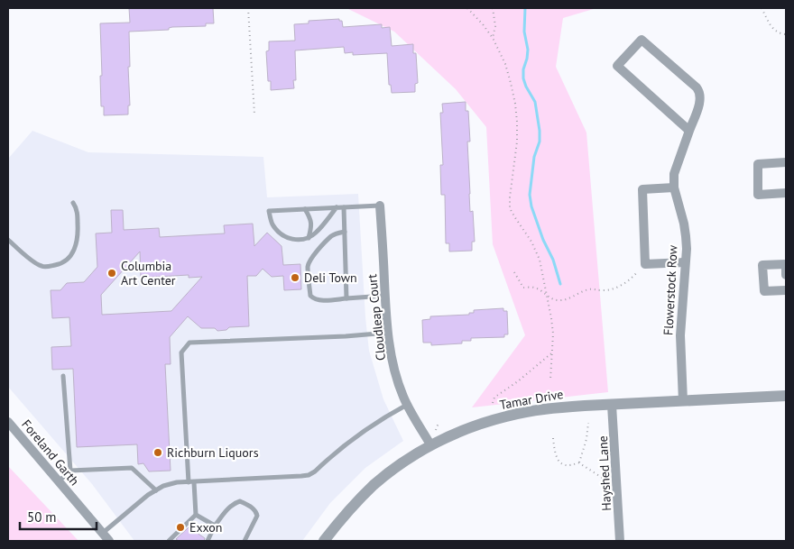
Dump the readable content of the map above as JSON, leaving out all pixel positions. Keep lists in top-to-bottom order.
{
  "streets": {
    "street": [
      "Flowerstock Row",
      "Cloudleap Court",
      "Tamar Drive",
      "Foreland Garth",
      "Hayshed Lane"
    ]
  },
  "crossings": [
    ["Flowerstock Row", "Tamar Drive"],
    ["Cloudleap Court", "Tamar Drive"],
    ["Tamar Drive", "Hayshed Lane"]
  ],
  "places": [
    "Columbia Art Center",
    "Deli Town",
    "Richburn Liquors",
    "Exxon"
  ],
  "scale_bar": "50 m"
}
